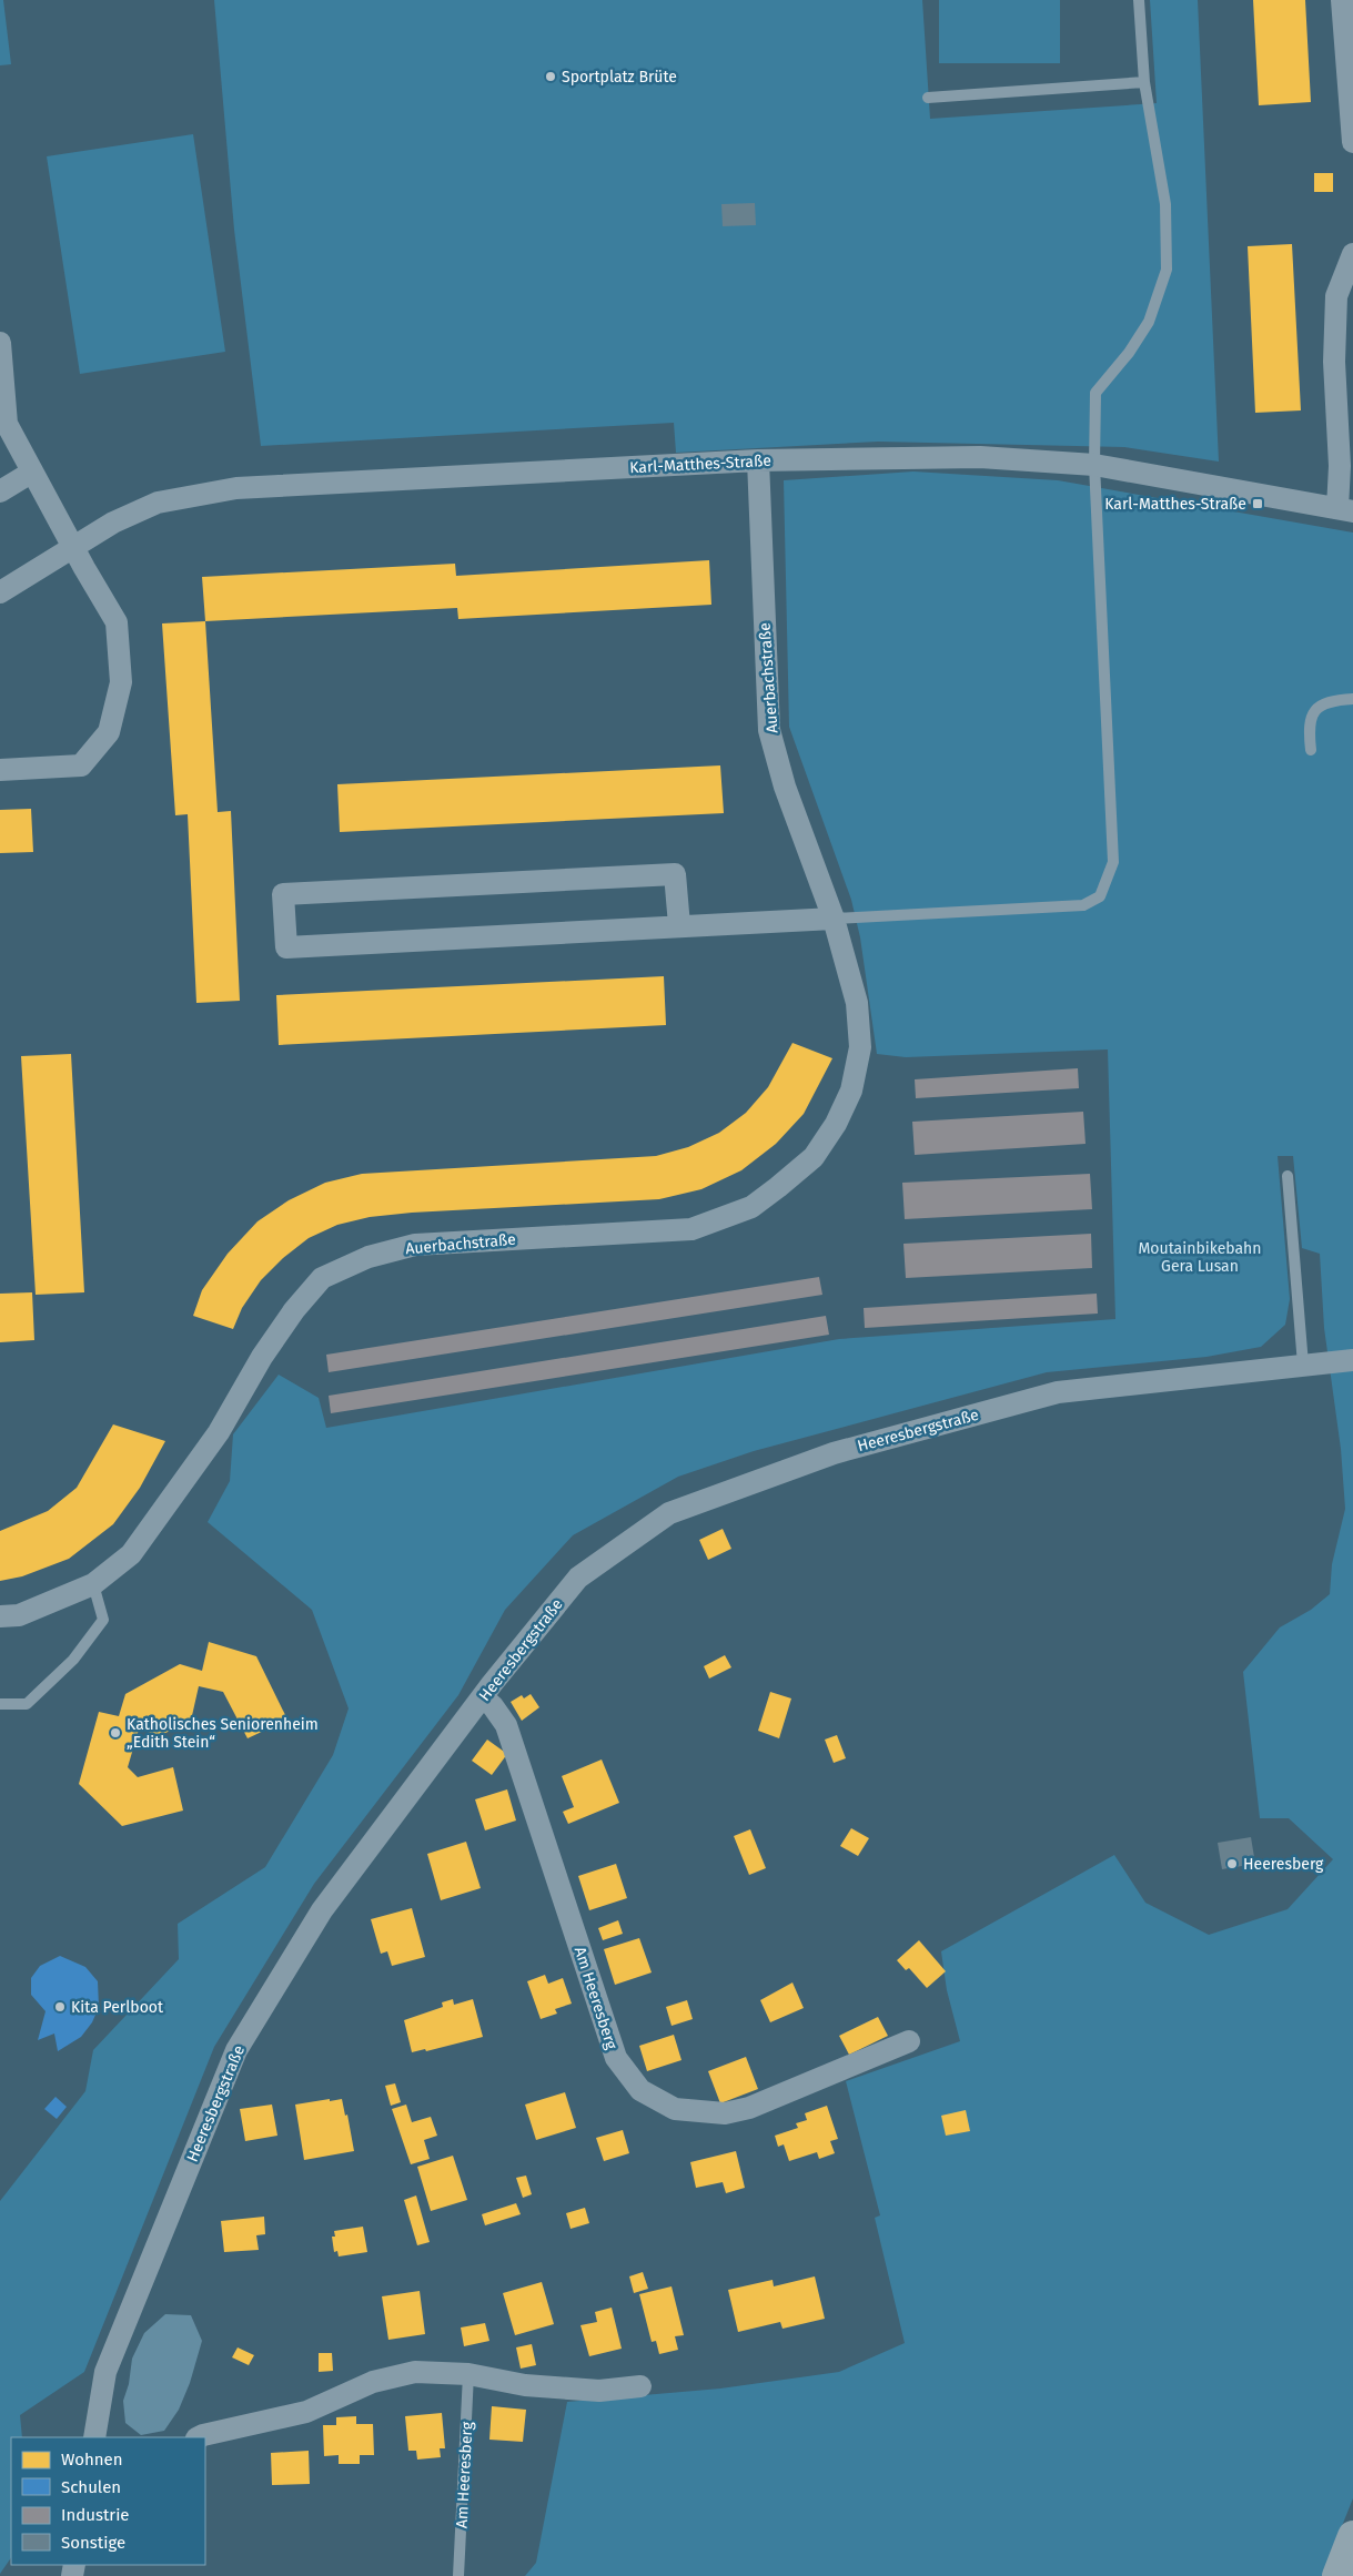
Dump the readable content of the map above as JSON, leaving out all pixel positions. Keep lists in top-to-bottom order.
{
  "streets": {
    "street": [
      "Karl-Matthes-Straße",
      "Auerbachstraße",
      "Heeresbergstraße",
      "Am Heeresberg"
    ]
  },
  "crossings": [
    ["Karl-Matthes-Straße", "Auerbachstraße"],
    ["Heeresbergstraße", "Am Heeresberg"]
  ],
  "parks": ["Moutainbikebahn Gera Lusan"],
  "places": {
    "other": [
      "Sportplatz Brüte",
      "Katholisches Seniorenheim „Edith Stein“",
      "Heeresberg",
      "Kita Perlboot"
    ],
    "transit": ["Karl-Matthes-Straße"]
  },
  "legend": [
    "Wohnen",
    "Schulen",
    "Industrie",
    "Sonstige"
  ]
}
